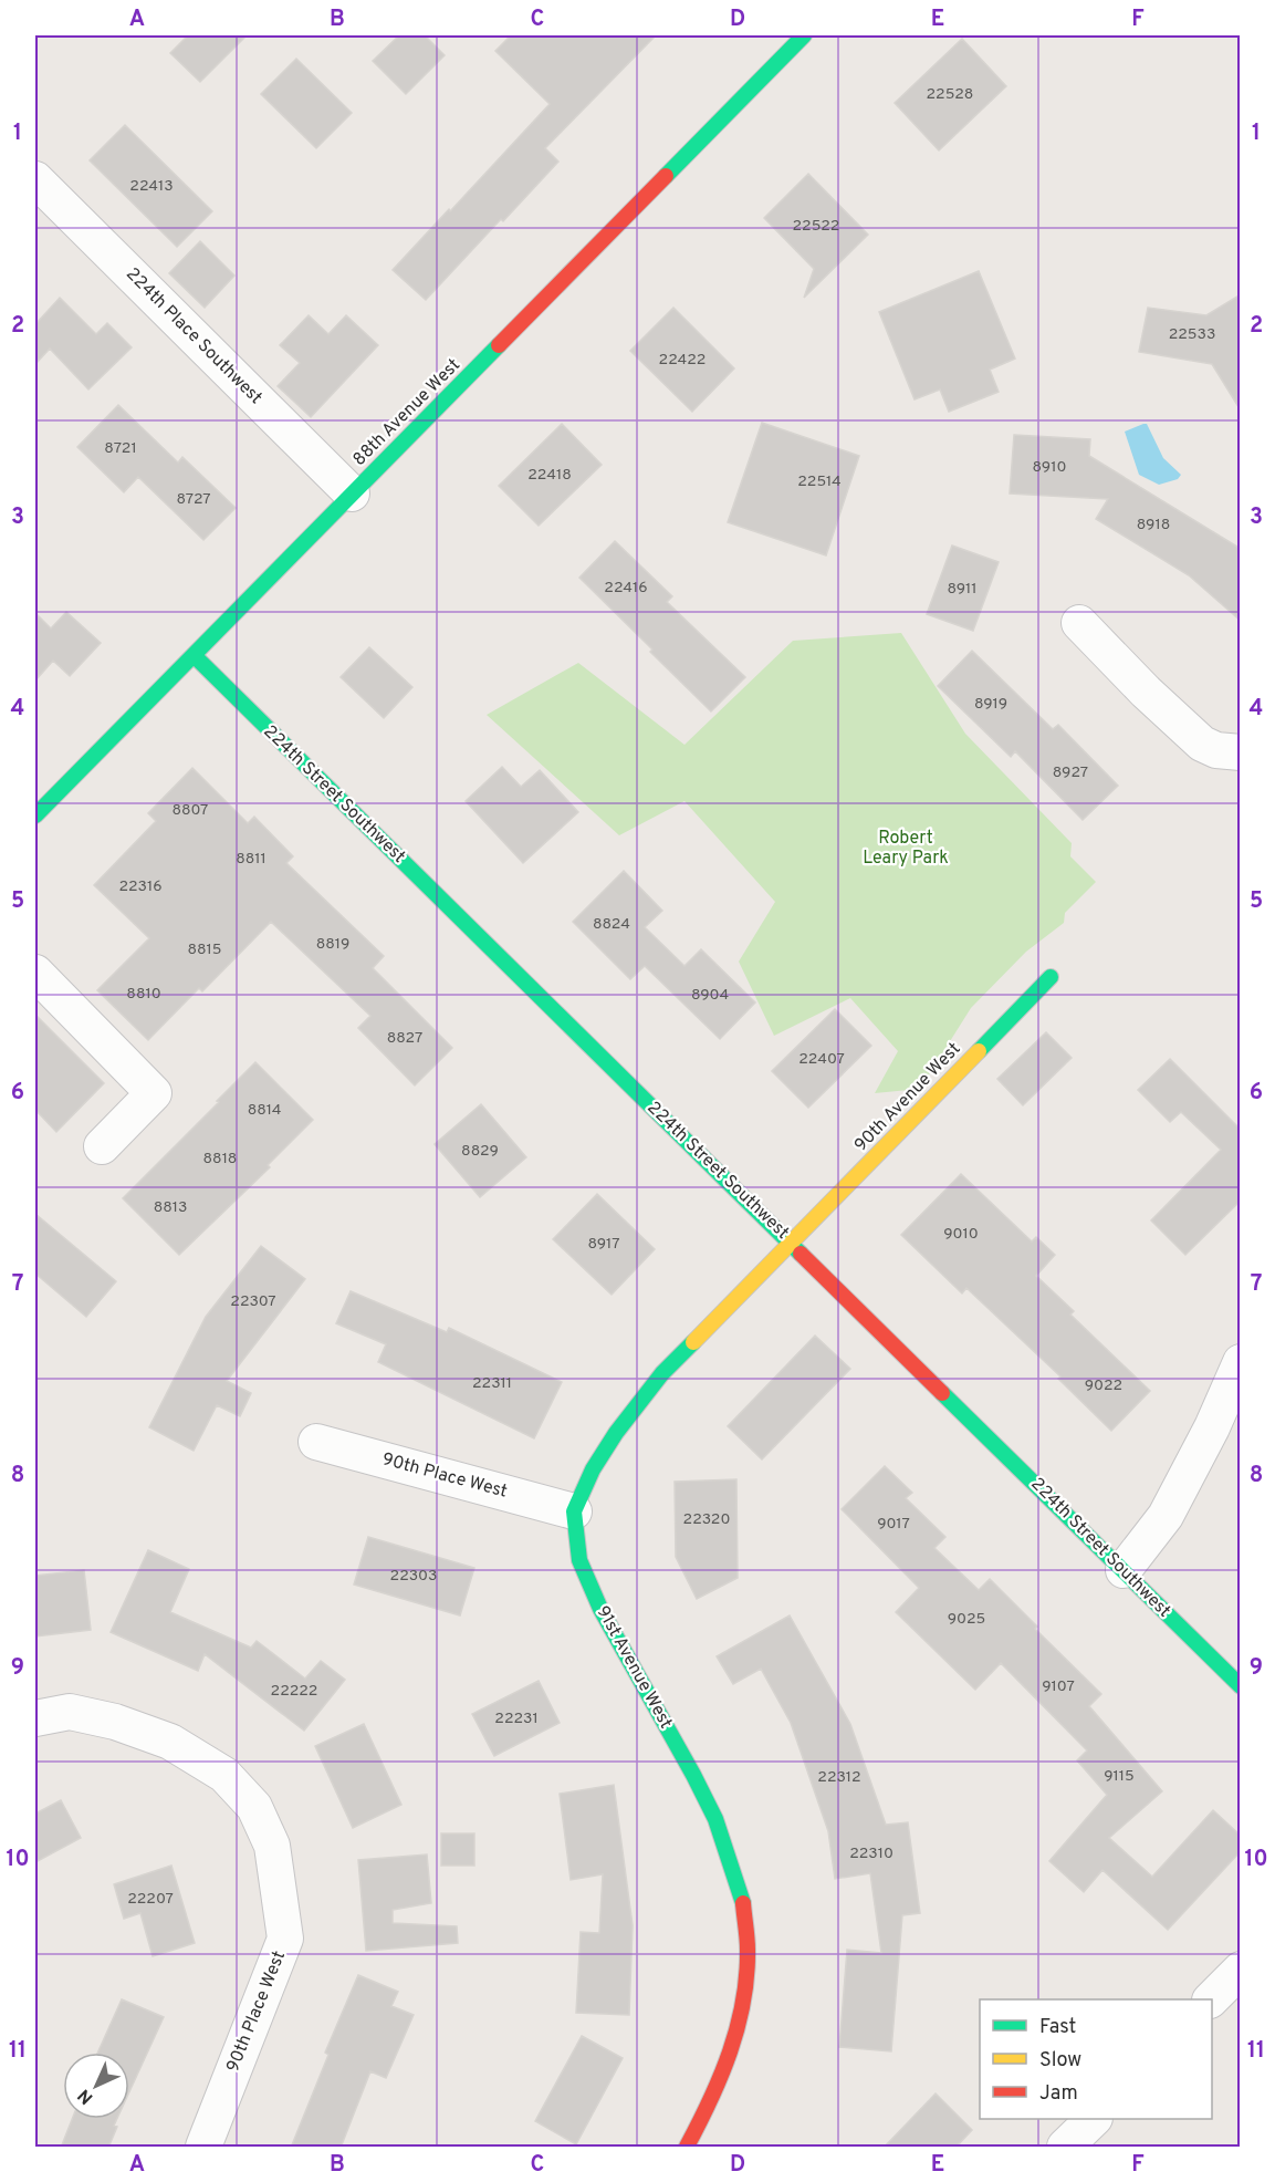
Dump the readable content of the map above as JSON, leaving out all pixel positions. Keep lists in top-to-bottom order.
{
  "streets": {
    "street": [
      "224th Place Southwest",
      "88th Avenue West",
      "224th Street Southwest",
      "90th Avenue West",
      "90th Place West",
      "91st Avenue West"
    ]
  },
  "crossings": [
    ["224th Place Southwest", "88th Avenue West"],
    ["88th Avenue West", "224th Street Southwest"],
    ["224th Street Southwest", "90th Avenue West"],
    ["90th Place West", "91st Avenue West"]
  ],
  "parks": ["Robert Leary Park"],
  "house_numbers": [
    "22528",
    "22413",
    "22522",
    "22533",
    "22422",
    "8721",
    "8910",
    "22418",
    "22514",
    "8727",
    "8918",
    "22416",
    "8911",
    "8919",
    "8927",
    "8807",
    "8811",
    "22316",
    "8824",
    "8819",
    "8815",
    "8810",
    "8904",
    "8827",
    "22407",
    "8814",
    "8829",
    "8818",
    "8813",
    "9010",
    "8917",
    "22307",
    "22311",
    "9022",
    "22320",
    "9017",
    "22303",
    "9025",
    "9107",
    "22222",
    "22231",
    "9115",
    "22312",
    "22310",
    "22207"
  ],
  "legend": ["Fast", "Slow", "Jam"],
  "north": "bottom left",
  "grid": {
    "columns": [
      "A",
      "B",
      "C",
      "D",
      "E",
      "F"
    ],
    "rows": [
      "1",
      "2",
      "3",
      "4",
      "5",
      "6",
      "7",
      "8",
      "9",
      "10",
      "11"
    ]
  }
}
